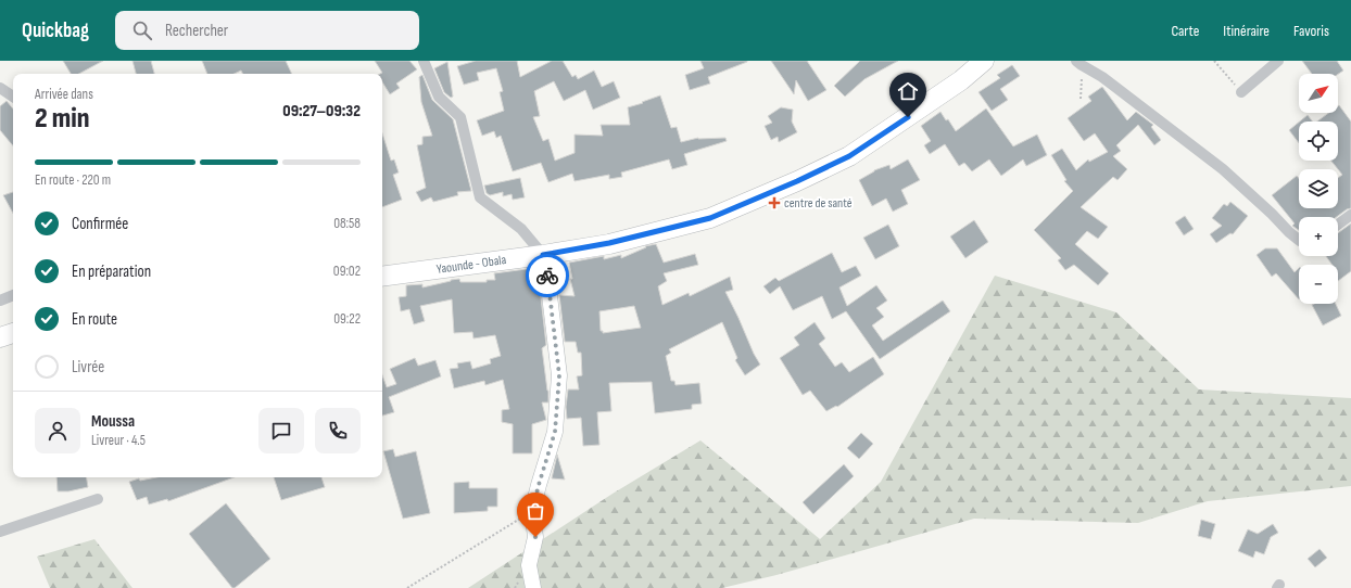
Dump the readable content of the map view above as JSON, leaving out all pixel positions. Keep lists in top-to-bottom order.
{
  "streets": {
    "highway": ["Yaounde - Obala"]
  },
  "places": {
    "health": ["centre de santé"]
  },
  "north": "top right",
  "page": {
    "header": "Quickbag",
    "search": "Rechercher",
    "nav": ["Carte", "Itinéraire", "Favoris"],
    "map_buttons": ["+", "−"],
    "heading": ["2 min", "Arrivée dans", "09:27–09:32"],
    "panel": ["Moussa", "Livreur · 4.5"],
    "bar": "En route · 220 m",
    "list": [
      ["Confirmée", "08:58"],
      ["En préparation", "09:02"],
      ["En route", "09:22"],
      "Livrée"
    ]
  }
}
